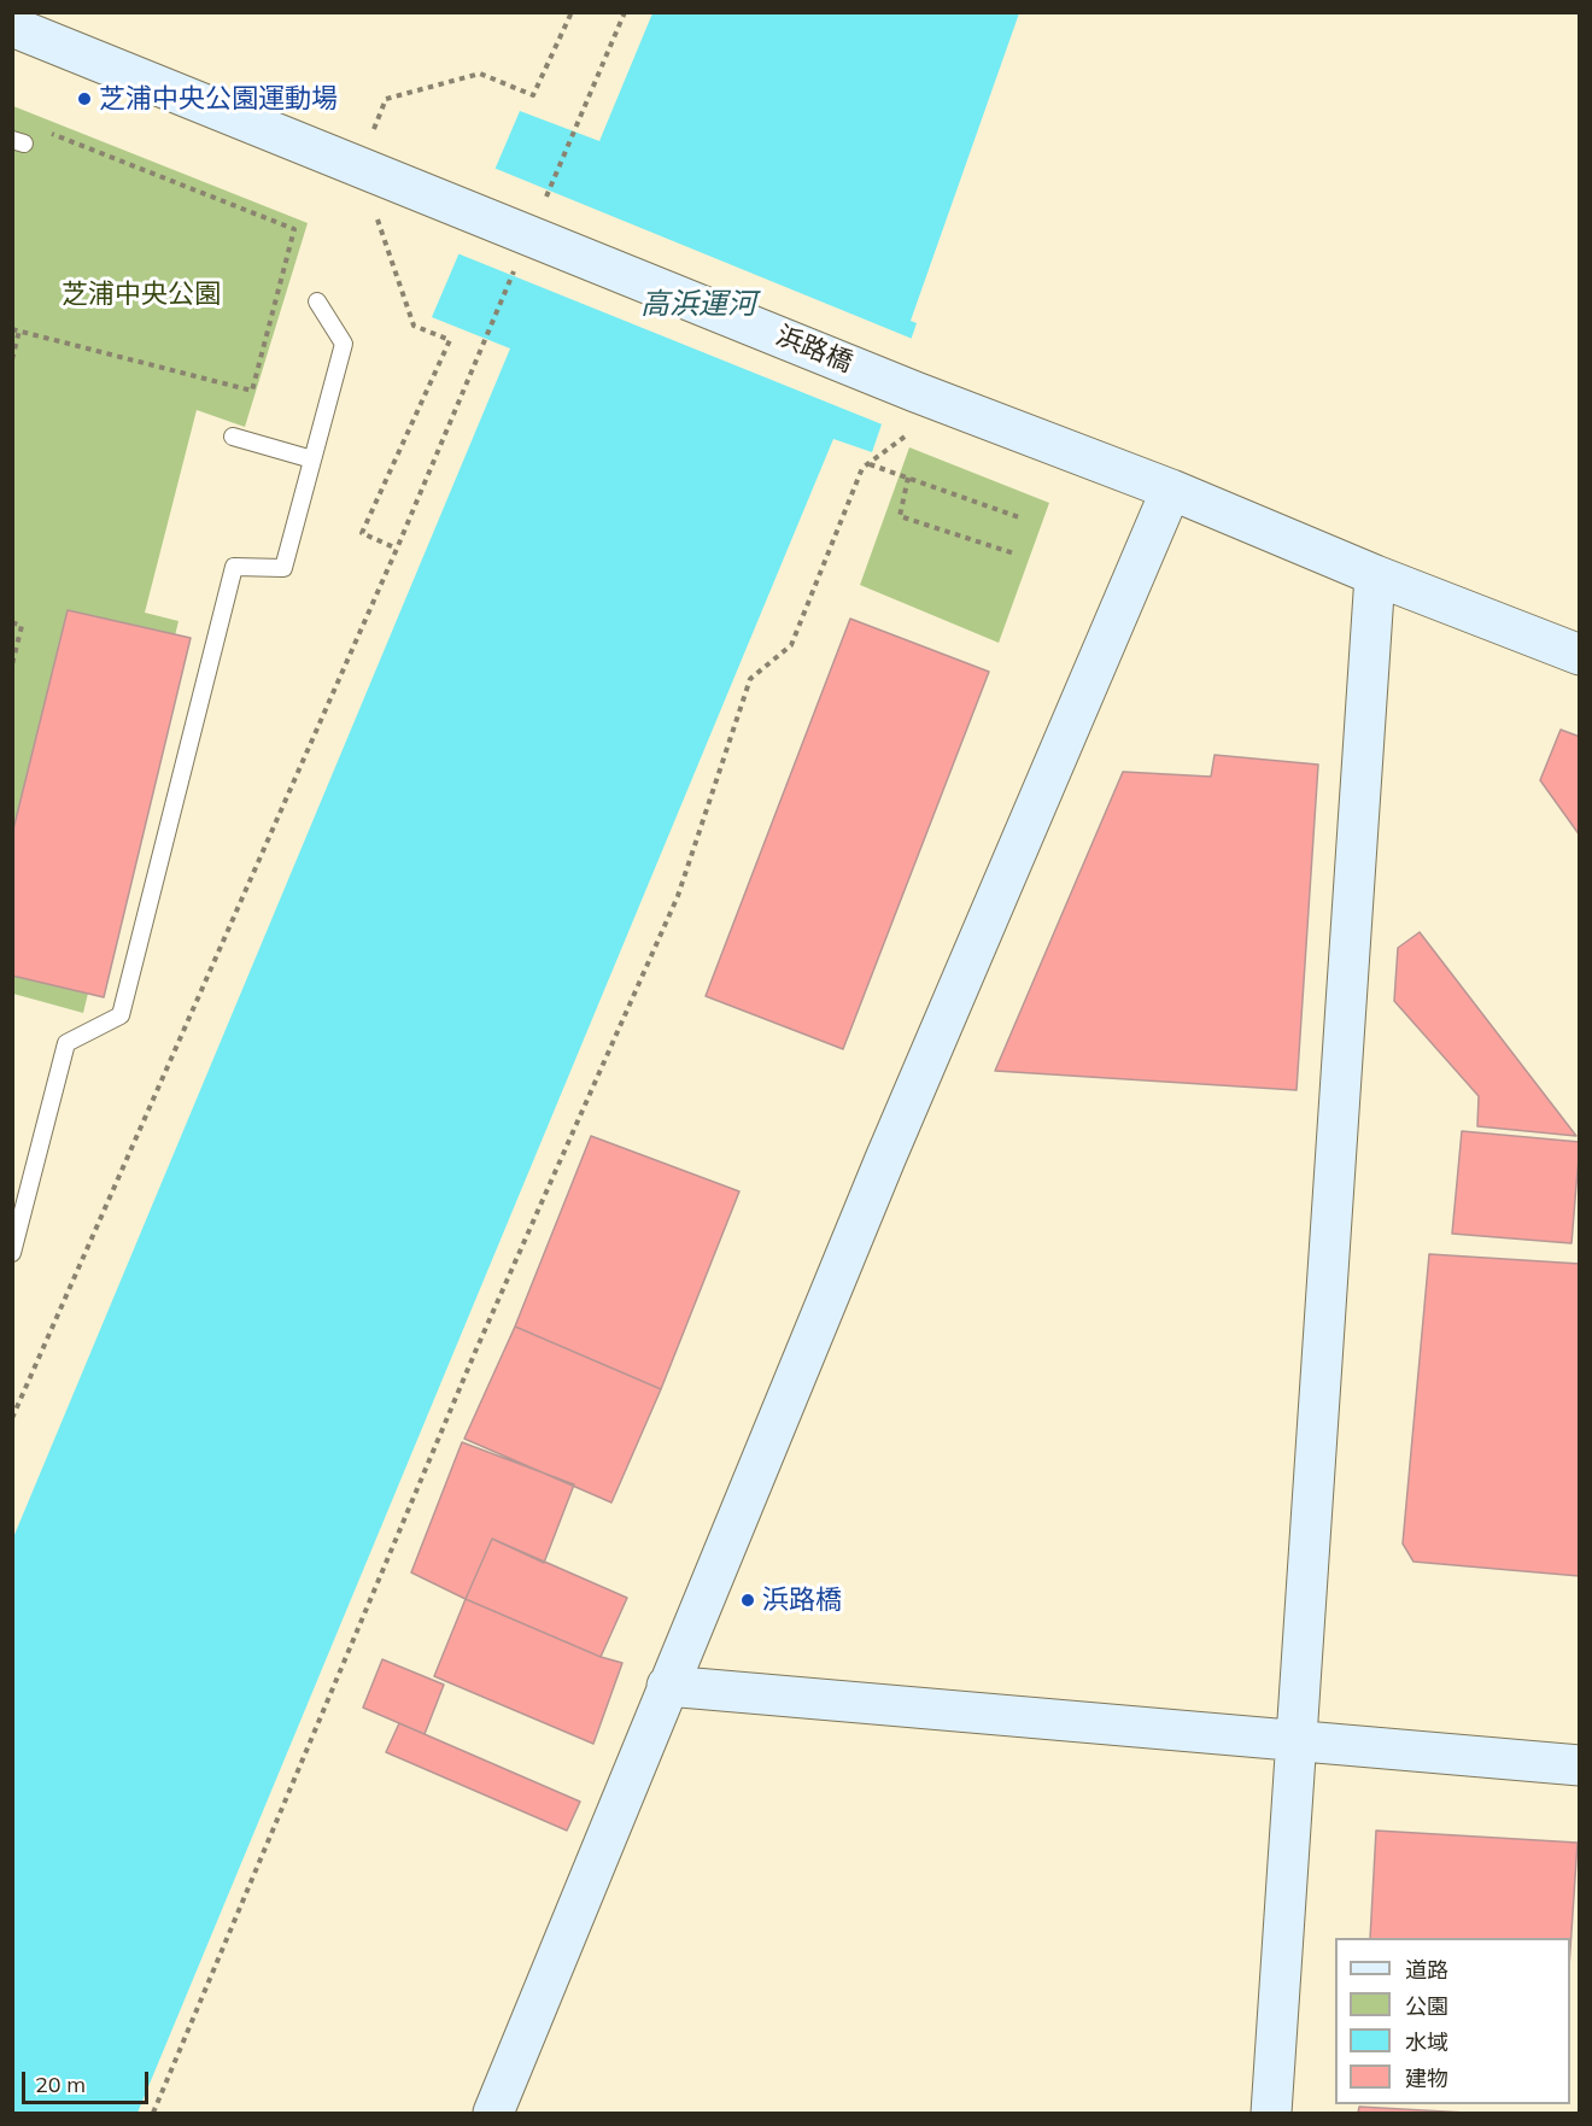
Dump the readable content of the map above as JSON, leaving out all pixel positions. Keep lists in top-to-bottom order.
{
  "streets": {
    "street": ["浜路橋"]
  },
  "water": ["高浜運河"],
  "parks": ["芝浦中央公園"],
  "places": ["芝浦中央公園運動場", "浜路橋"],
  "legend": [
    "道路",
    "公園",
    "水域",
    "建物"
  ],
  "scale_bar": "20 m"
}
